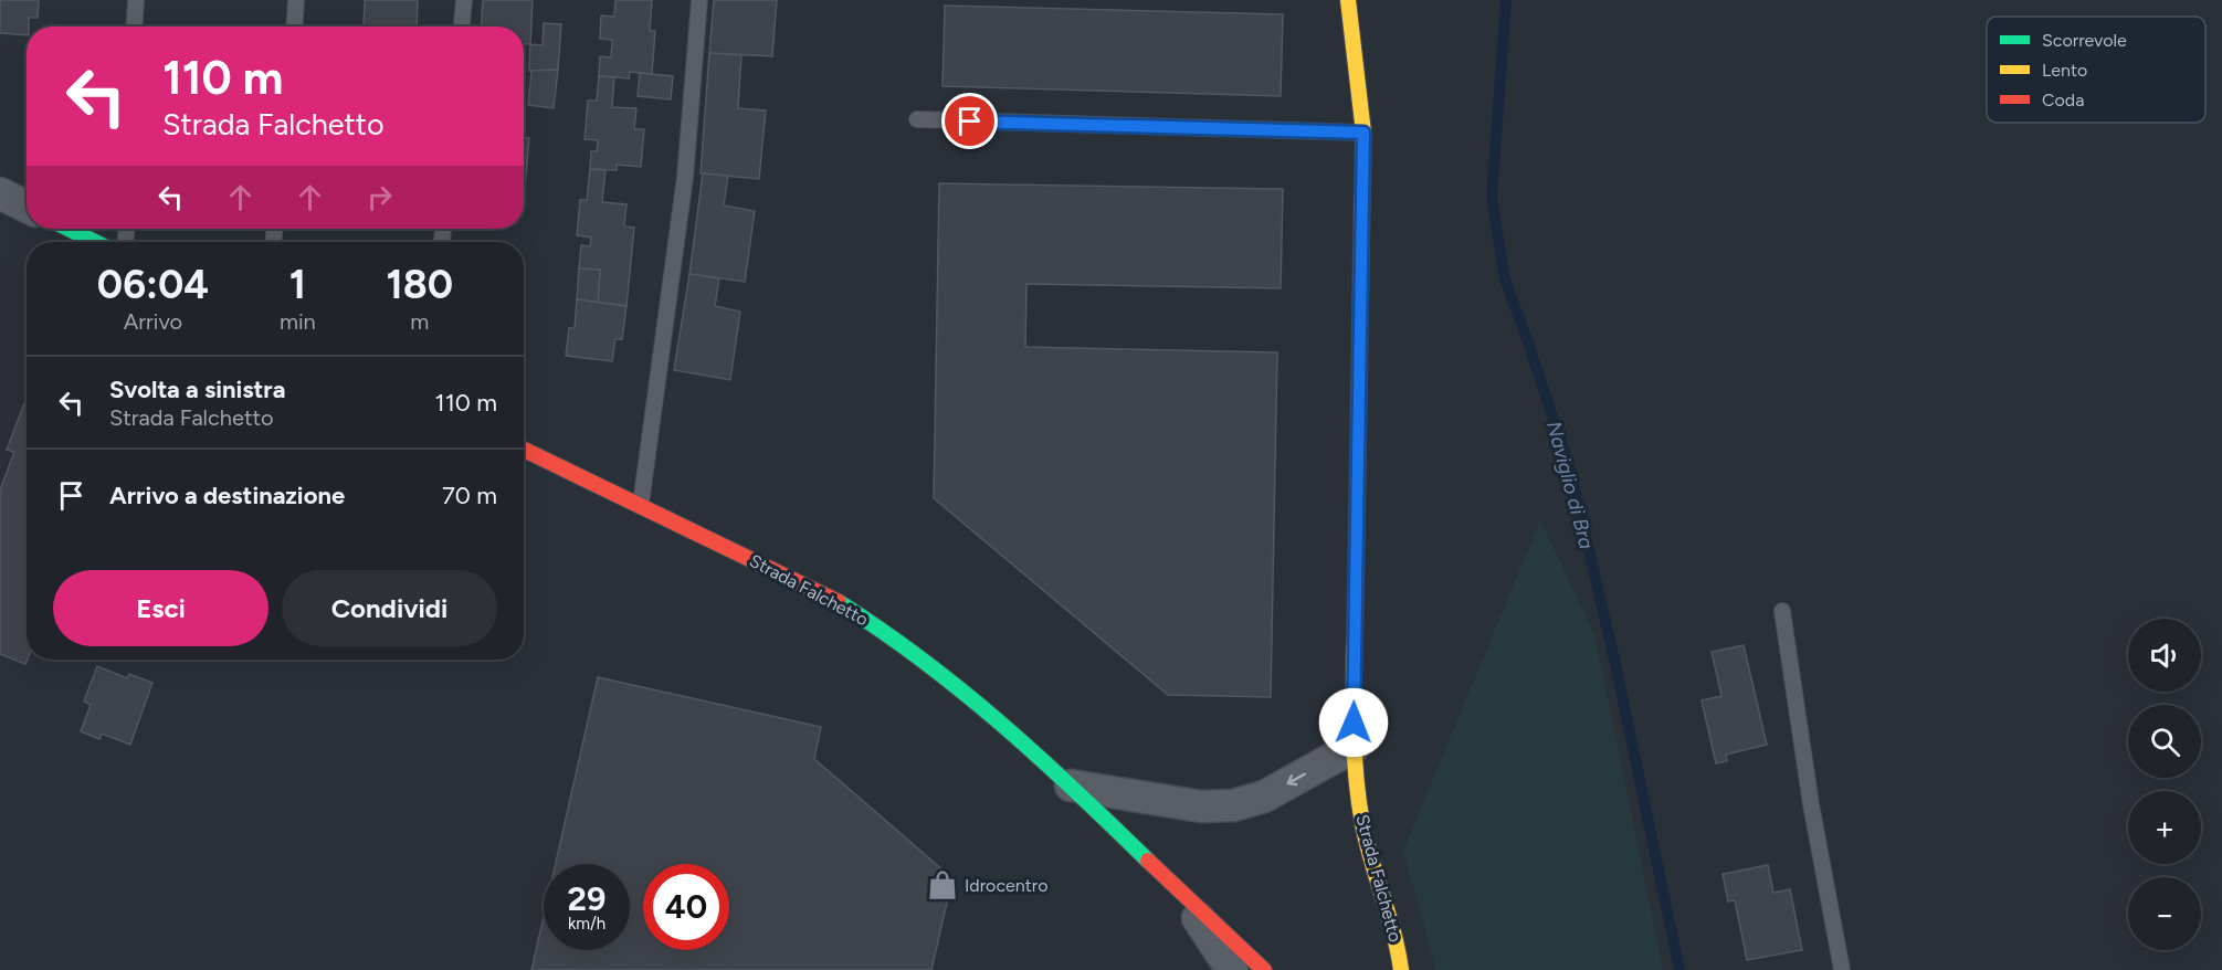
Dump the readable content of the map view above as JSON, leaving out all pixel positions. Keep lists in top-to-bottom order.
{
  "streets": {
    "street": ["Strada Falchetto"]
  },
  "water": ["Naviglio di Bra"],
  "places": {
    "shop": ["Idrocentro"]
  },
  "legend": ["Scorrevole", "Lento", "Coda"],
  "page": {
    "turn": ["110 m", "Strada Falchetto"],
    "eta": [
      "06:04",
      "Arrivo",
      "1",
      "min",
      "180",
      "m"
    ],
    "list": [
      {
        "name": "Svolta a sinistra",
        "note": "Strada Falchetto",
        "value": "110 m"
      },
      {
        "name": "Arrivo a destinazione",
        "value": "70 m"
      }
    ],
    "buttons": ["Esci", "Condividi"],
    "map_buttons": ["+", "−"],
    "speed": "29 km/h",
    "limit": "40"
  }
}
